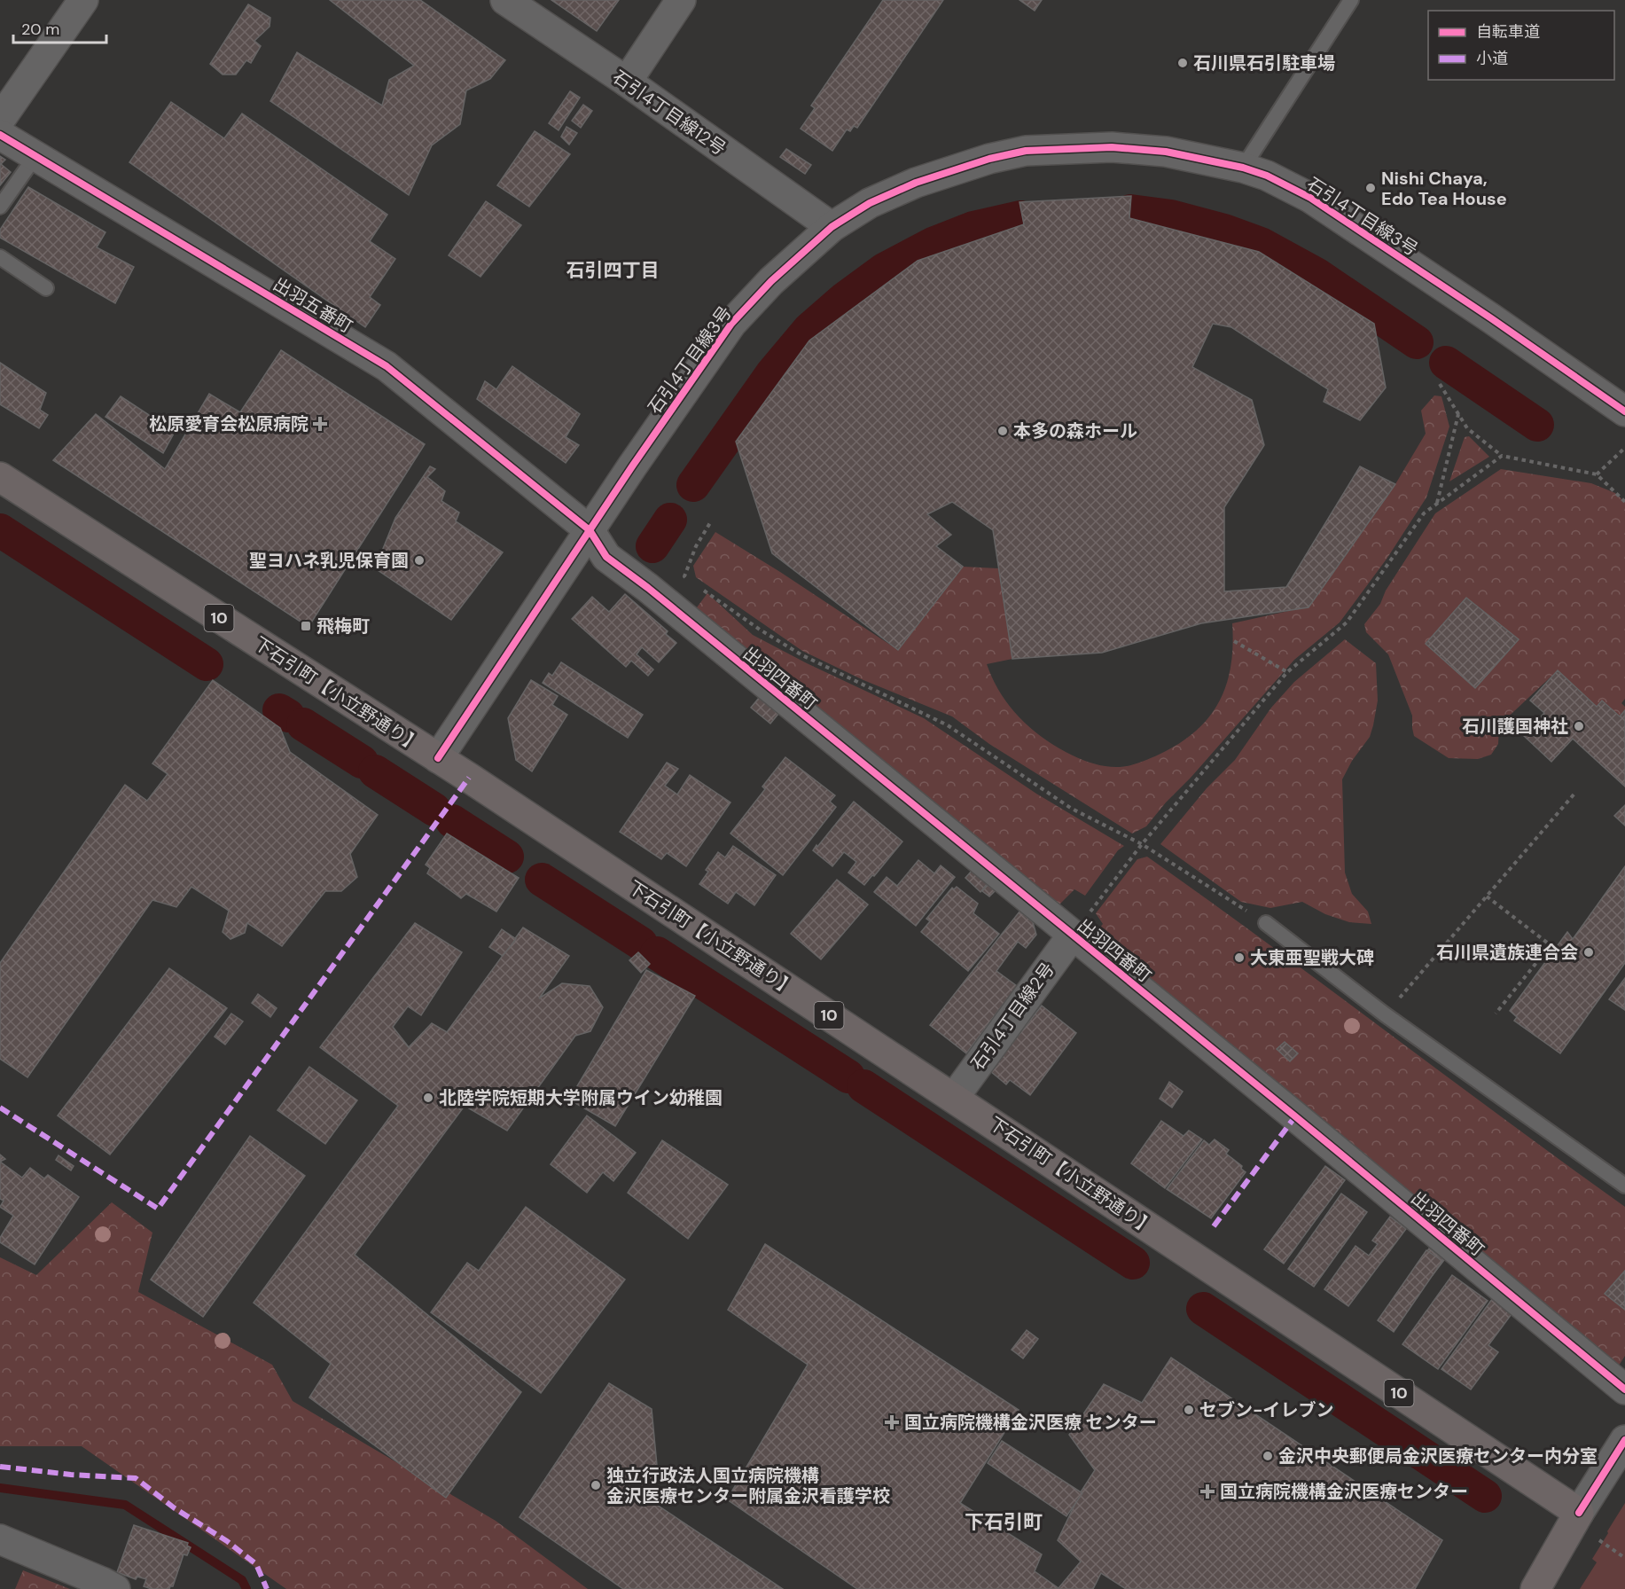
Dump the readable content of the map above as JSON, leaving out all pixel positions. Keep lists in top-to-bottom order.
{
  "streets": {
    "main road": ["10", "下石引町【小立野通り】"],
    "street": [
      "石引4丁目線12号",
      "石引4丁目線3号",
      "出羽五番町",
      "出羽四番町",
      "石引4丁目線2号"
    ]
  },
  "crossings": [
    ["石引4丁目線12号", "石引4丁目線3号"],
    ["石引4丁目線3号", "出羽五番町"],
    ["石引4丁目線3号", "出羽四番町"],
    ["石引4丁目線3号", "下石引町【小立野通り】"],
    ["出羽五番町", "出羽四番町"],
    ["出羽四番町", "石引4丁目線2号"],
    ["下石引町【小立野通り】", "石引4丁目線2号"]
  ],
  "districts": ["石引四丁目", "下石引町"],
  "places": {
    "other": [
      "石川県石引駐車場",
      "Nishi Chaya, Edo Tea House",
      "本多の森ホール",
      "聖ヨハネ乳児保育園",
      "石川護国神社",
      "石川県遺族連合会",
      "大東亜聖戦大碑",
      "北陸学院短期大学附属ウイン幼稚園",
      "セブン-イレブン",
      "金沢中央郵便局金沢医療センター内分室",
      "独立行政法人国立病院機構 金沢医療センター附属金沢看護学校"
    ],
    "health": ["松原愛育会松原病院", "国立病院機構金沢医療 センター", "国立病院機構金沢医療センター"],
    "transit": ["飛梅町"]
  },
  "legend": ["自転車道", "小道"],
  "scale_bar": "20 m"
}
